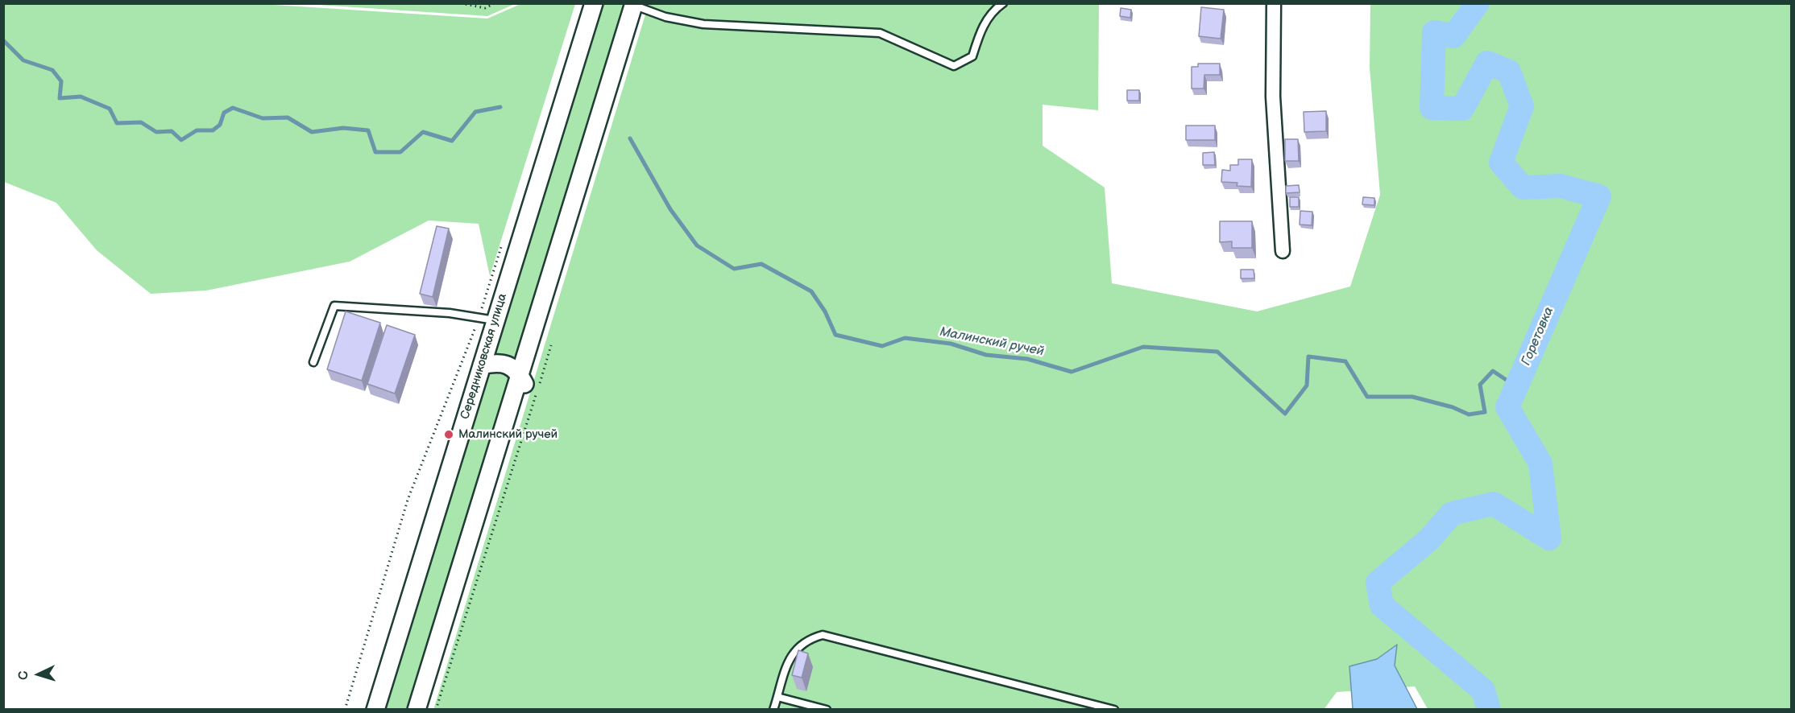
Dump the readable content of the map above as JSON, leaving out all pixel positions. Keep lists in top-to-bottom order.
{
  "streets": {
    "street": ["Середниковская улица"]
  },
  "water": ["Горетовка", "Малинский ручей"],
  "places": ["Малинский ручей"],
  "north": "left"
}
